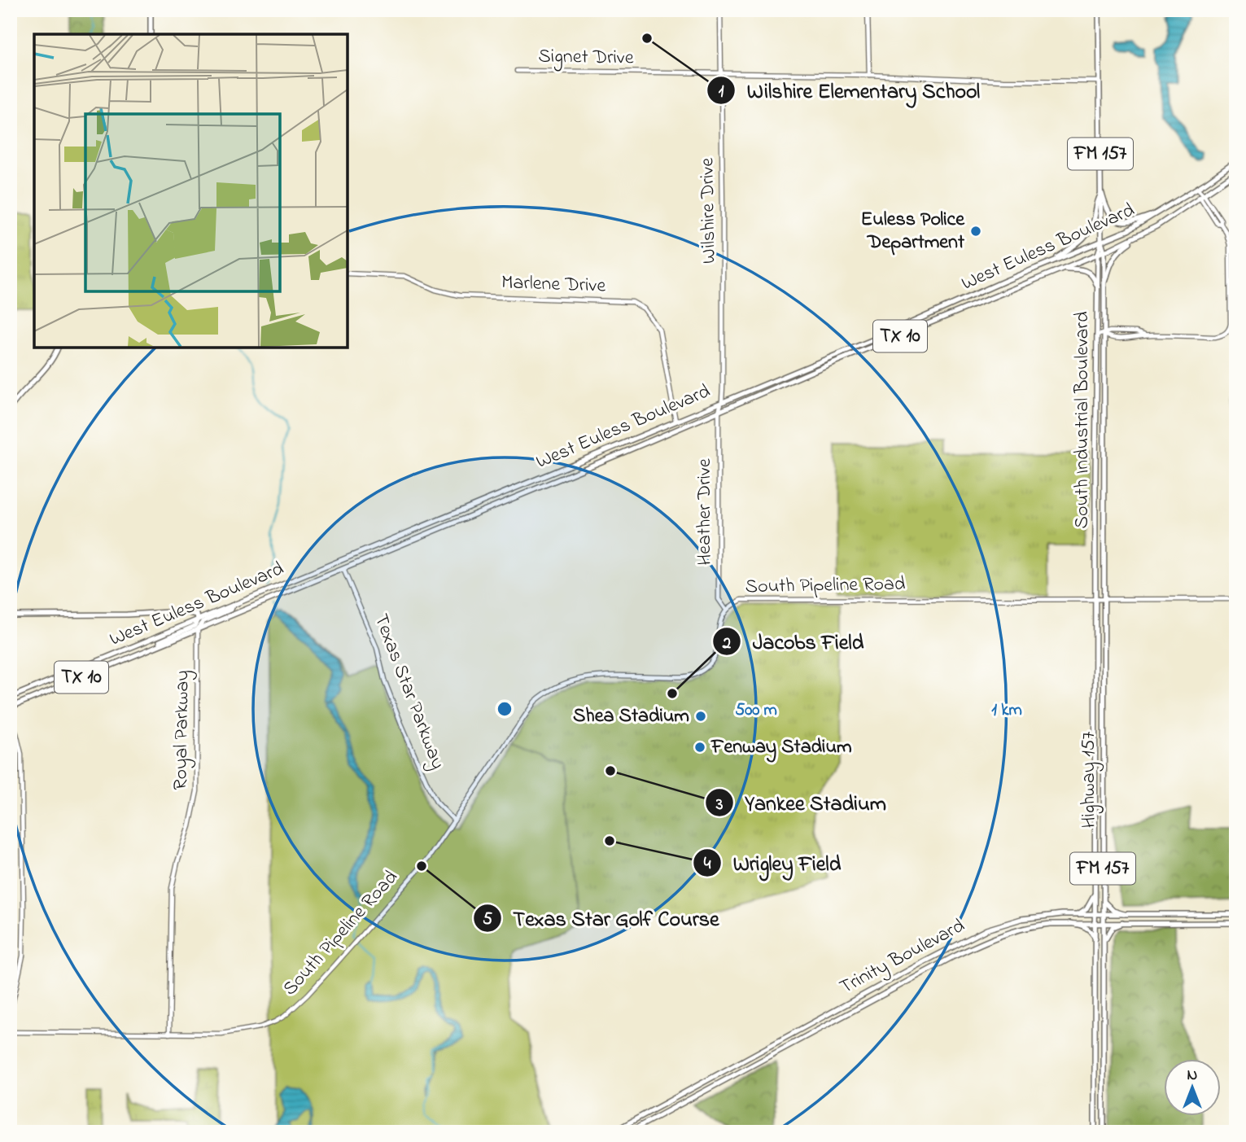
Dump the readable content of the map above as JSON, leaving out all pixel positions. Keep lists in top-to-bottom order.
{
  "streets": {
    "main road": [
      "FM 157",
      "West Euless Boulevard",
      "TX 10",
      "South Industrial Boulevard",
      "Highway 157",
      "Trinity Boulevard"
    ],
    "street": [
      "Signet Drive",
      "Wilshire Drive",
      "Marlene Drive",
      "Heather Drive",
      "South Pipeline Road",
      "Texas Star Parkway",
      "Royal Parkway"
    ]
  },
  "crossings": [
    ["Signet Drive", "Wilshire Drive"],
    ["Signet Drive", "South Industrial Boulevard"],
    ["Wilshire Drive", "West Euless Boulevard"],
    ["Wilshire Drive", "Heather Drive"],
    ["West Euless Boulevard", "Marlene Drive"],
    ["West Euless Boulevard", "South Industrial Boulevard"],
    ["West Euless Boulevard", "Heather Drive"],
    ["West Euless Boulevard", "Texas Star Parkway"],
    ["West Euless Boulevard", "Royal Parkway"],
    ["South Industrial Boulevard", "South Pipeline Road"],
    ["South Industrial Boulevard", "Highway 157"],
    ["Heather Drive", "South Pipeline Road"],
    ["South Pipeline Road", "Texas Star Parkway"],
    ["South Pipeline Road", "Royal Parkway"],
    ["South Pipeline Road", "Highway 157"],
    ["Highway 157", "Trinity Boulevard"]
  ],
  "places": [
    "Wilshire Elementary School",
    "Euless Police Department",
    "Jacobs Field",
    "Shea Stadium",
    "Fenway Stadium",
    "Yankee Stadium",
    "Wrigley Field",
    "Texas Star Golf Course"
  ],
  "north": "top",
  "rings": ["500 m", "1 km"]
}
